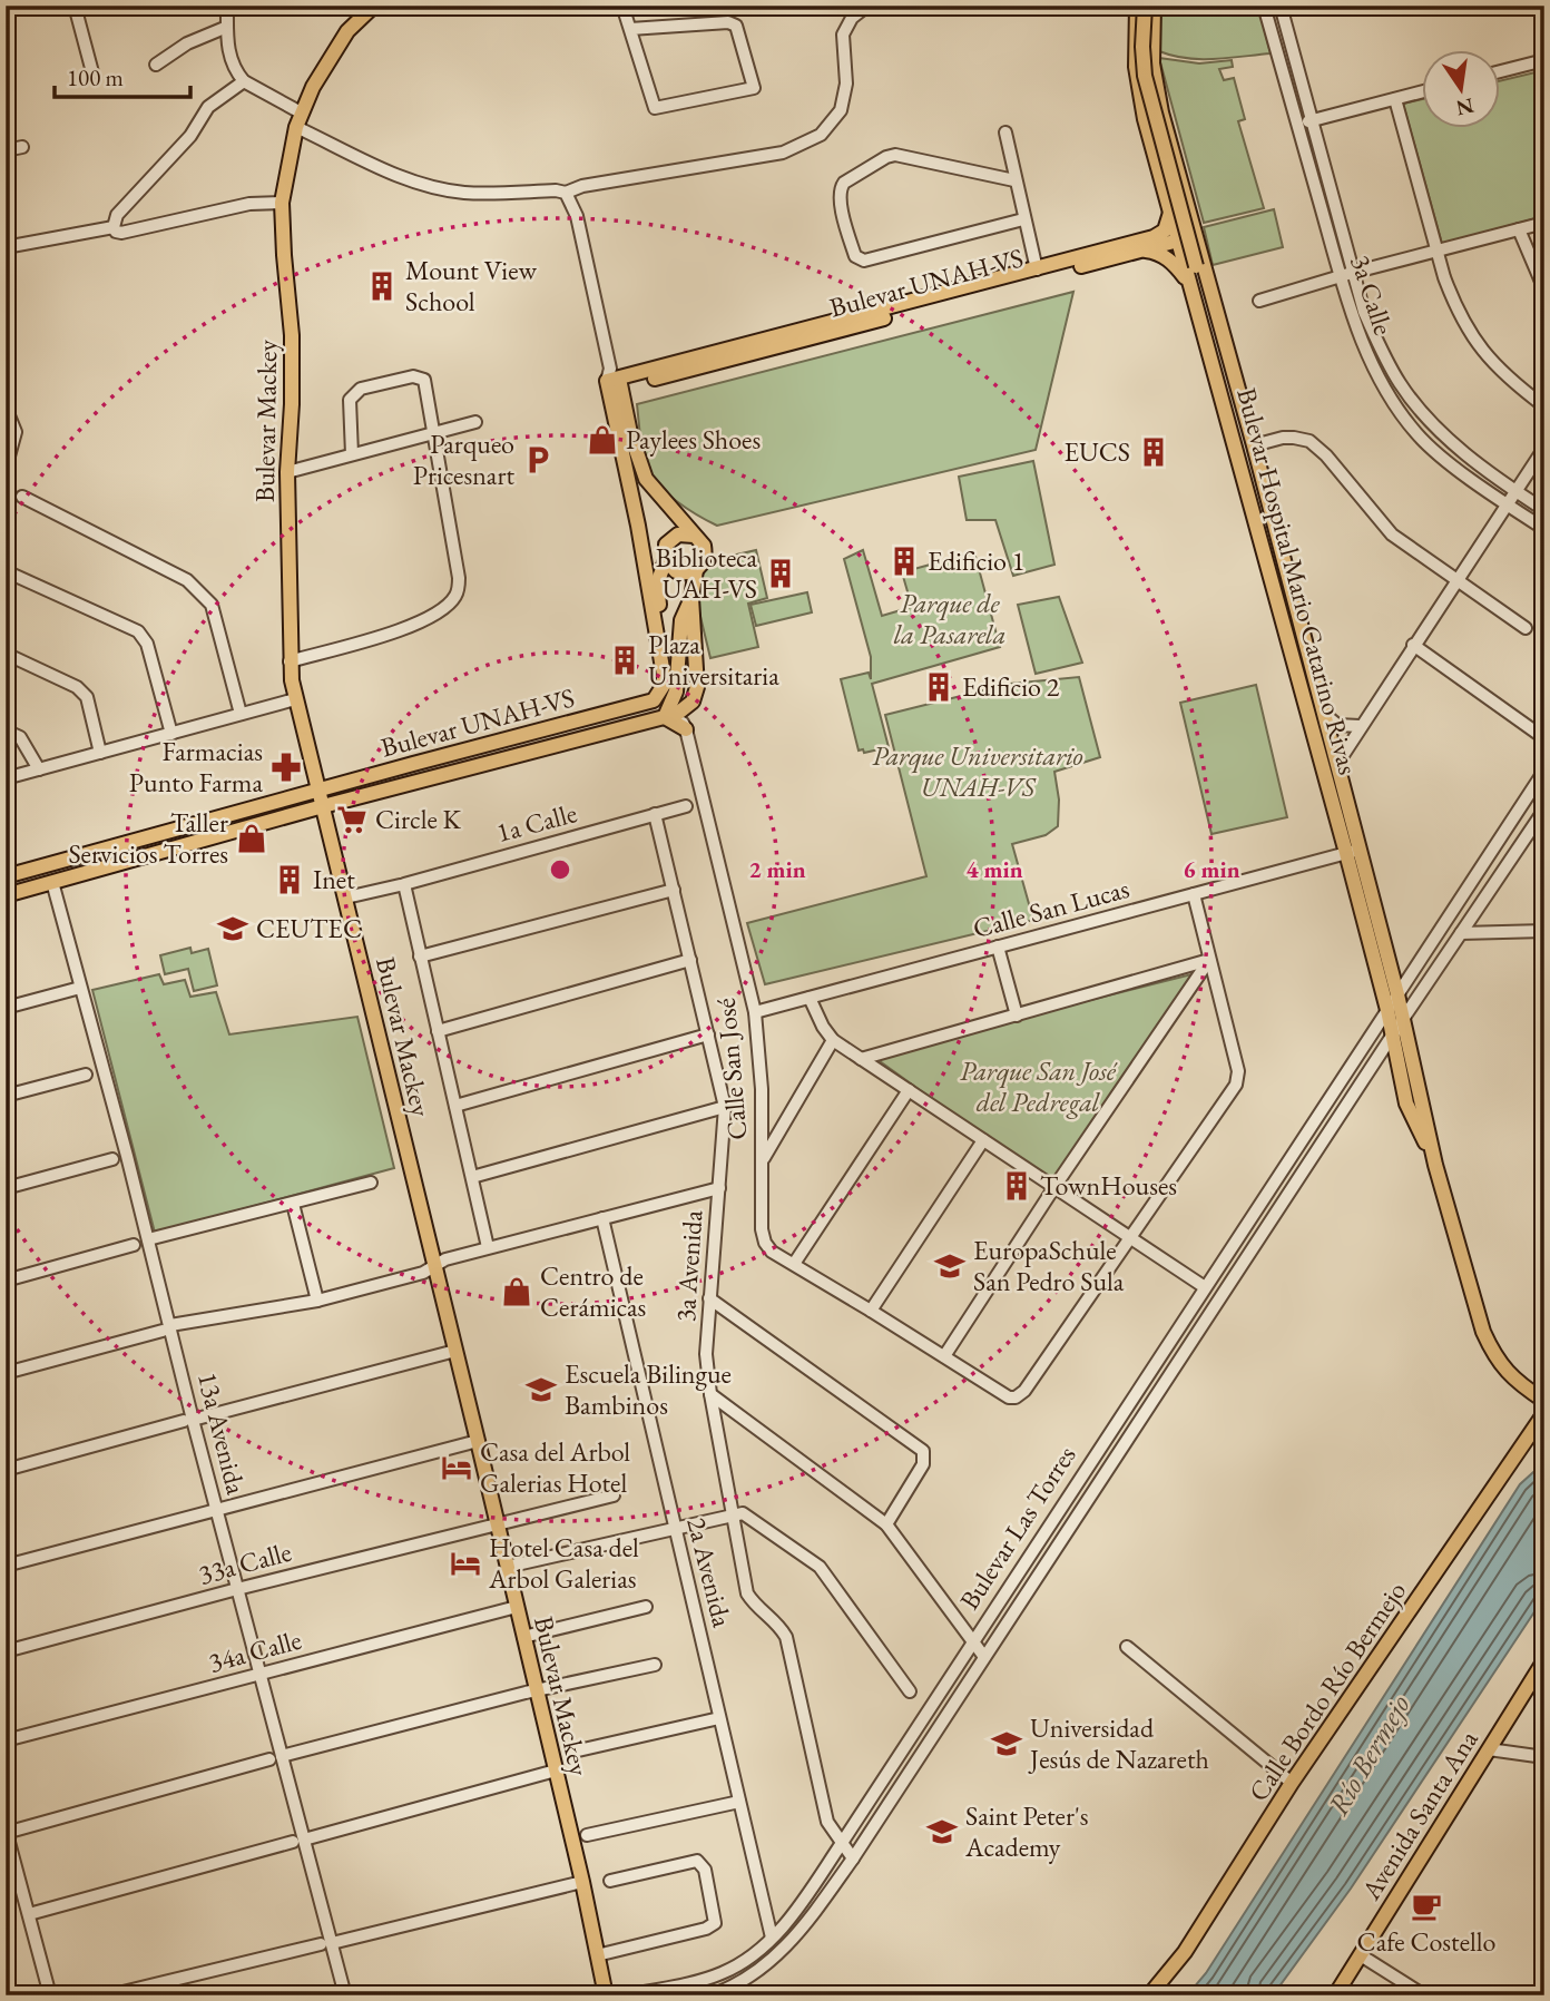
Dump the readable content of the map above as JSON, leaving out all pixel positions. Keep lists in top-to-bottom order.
{
  "streets": {
    "main road": [
      "Bulevar UNAH-VS",
      "Bulevar Mackey",
      "Bulevar Hospital Mario Catarino Rivas",
      "Calle Bordo Río Bermejo",
      "Avenida Santa Ana"
    ],
    "street": [
      "3a Calle",
      "1a Calle",
      "Calle San Lucas",
      "Calle San José",
      "3a Avenida",
      "13a Avenida",
      "Bulevar Las Torres",
      "33a Calle",
      "2a Avenida",
      "34a Calle"
    ]
  },
  "crossings": [
    ["Bulevar UNAH-VS", "Bulevar Mackey"],
    ["Bulevar UNAH-VS", "Bulevar Hospital Mario Catarino Rivas"],
    ["Bulevar UNAH-VS", "13a Avenida"],
    ["Bulevar Mackey", "1a Calle"],
    ["Bulevar Mackey", "33a Calle"],
    ["Bulevar Mackey", "34a Calle"],
    ["Bulevar Hospital Mario Catarino Rivas", "Calle San Lucas"],
    ["Bulevar Hospital Mario Catarino Rivas", "Bulevar Las Torres"],
    ["1a Calle", "Calle San José"],
    ["1a Calle", "3a Avenida"],
    ["Calle San Lucas", "Calle San José"],
    ["3a Avenida", "Bulevar Las Torres"],
    ["13a Avenida", "33a Calle"],
    ["13a Avenida", "34a Calle"],
    ["Bulevar Las Torres", "2a Avenida"]
  ],
  "water": ["Río Bermejo"],
  "parks": ["Parque de la Pasarela", "Parque Universitario UNAH-VS", "Parque San José del Pedregal"],
  "places": {
    "building": [
      "Mount View School",
      "EUCS",
      "Edificio 1",
      "Biblioteca UAH-VS",
      "Plaza Universitaria",
      "Edificio 2",
      "Inet",
      "TownHouses"
    ],
    "shop": ["Paylees Shoes", "Taller Servicios Torres", "Centro de Cerámicas"],
    "parking": ["Parqueo Pricesnart"],
    "pharmacy": ["Farmacias Punto Farma"],
    "supermarket": ["Circle K"],
    "school or university": [
      "CEUTEC",
      "EuropaSchule San Pedro Sula",
      "Escuela Bilingue Bambinos",
      "Universidad Jesús de Nazareth",
      "Saint Peter's Academy"
    ],
    "hotel": ["Casa del Arbol Galerias Hotel", "Hotel Casa del Arbol Galerias"],
    "cafe": ["Cafe Costello"]
  },
  "scale_bar": "100 m",
  "north": "bottom",
  "rings": ["2 min", "4 min", "6 min"]
}
